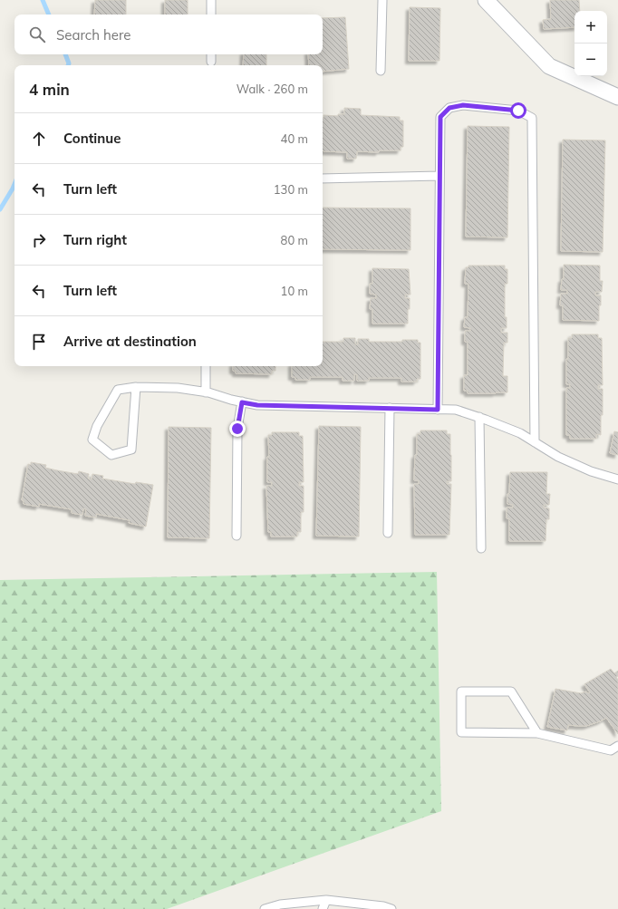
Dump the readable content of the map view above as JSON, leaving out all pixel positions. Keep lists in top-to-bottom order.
{
  "page": {
    "map_buttons": ["+", "−"],
    "search": "Search here",
    "heading": ["4 min", "Walk · 260 m"],
    "list": [
      ["Continue", "40 m"],
      ["Turn left", "130 m"],
      ["Turn right", "80 m"],
      ["Turn left", "10 m"],
      "Arrive at destination"
    ]
  }
}
